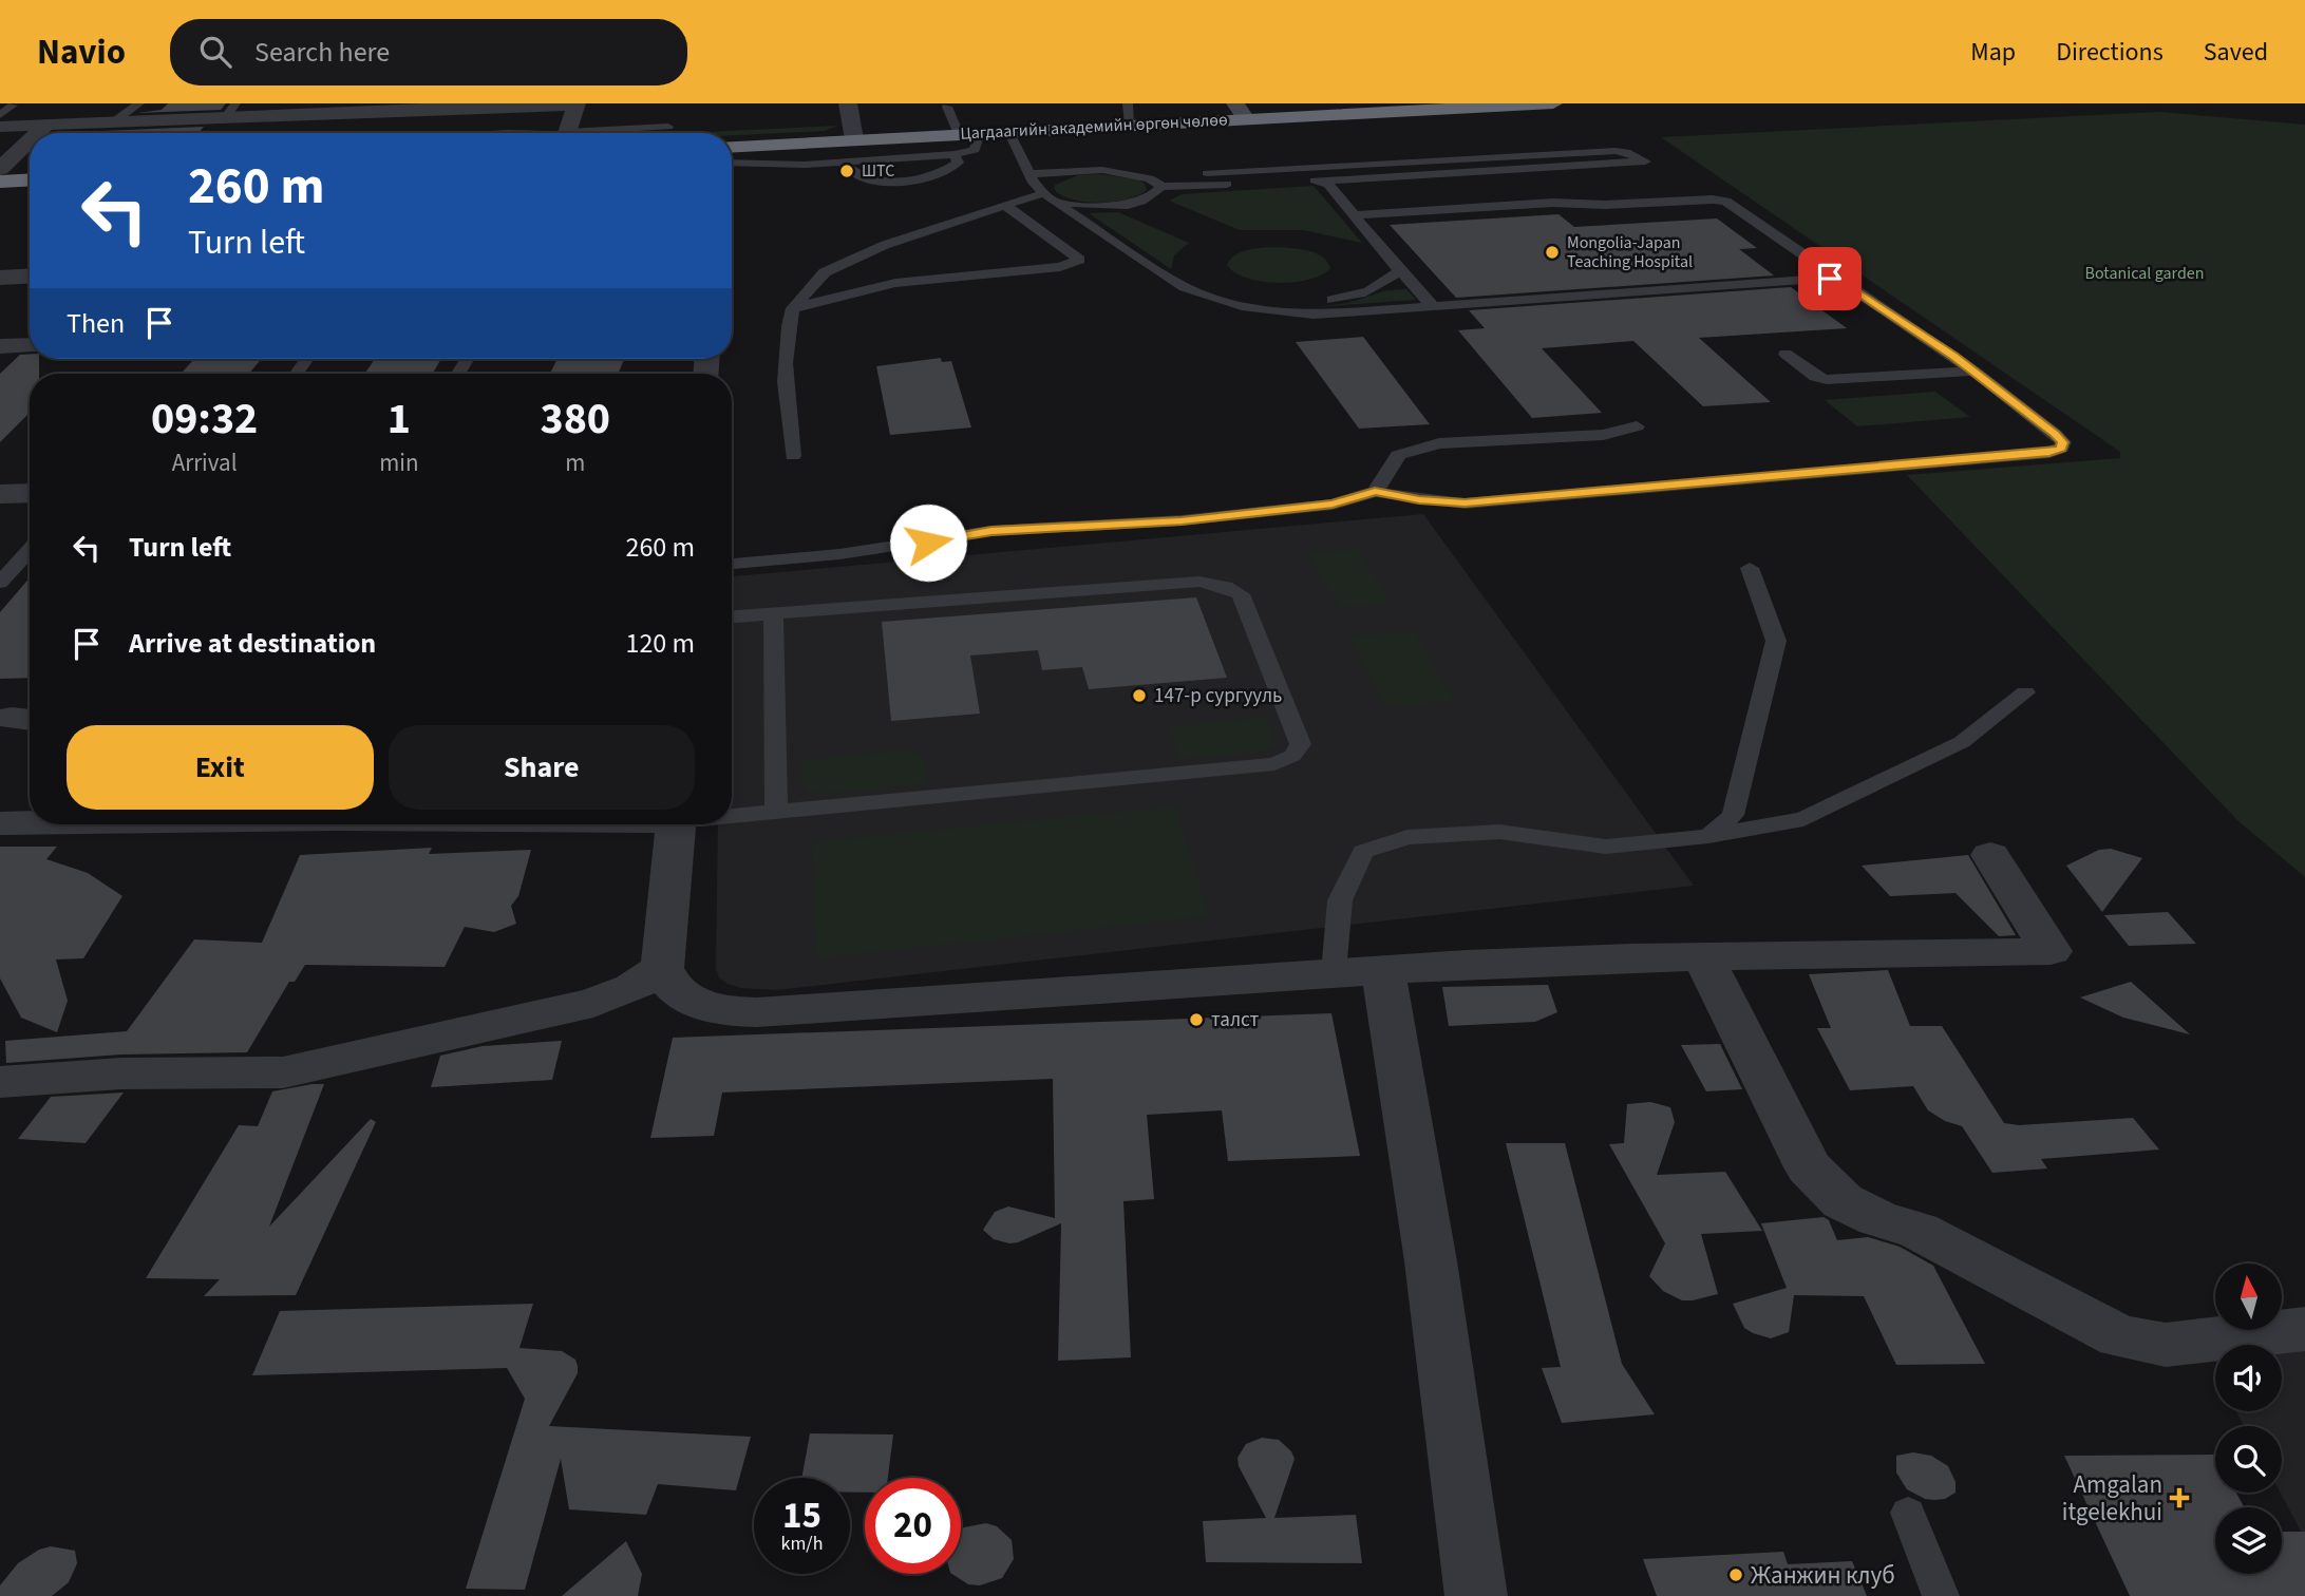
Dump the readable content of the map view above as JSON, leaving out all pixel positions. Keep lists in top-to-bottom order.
{
  "streets": {
    "highway": ["Цагдаагийн академийн өргөн чөлөө"]
  },
  "parks": ["Botanical garden"],
  "places": {
    "other": [
      "ШТС",
      "Mongolia-Japan Teaching Hospital",
      "147-р сургууль",
      "талст",
      "Жанжин клуб"
    ],
    "health": ["Amgalan itgelekhui"]
  },
  "north": "top",
  "page": {
    "header": "Navio",
    "search": "Search here",
    "nav": ["Map", "Directions", "Saved"],
    "turn": ["260 m", "Turn left"],
    "then": "Then",
    "eta": [
      "09:32",
      "Arrival",
      "1",
      "min",
      "380",
      "m"
    ],
    "list": [
      {
        "name": "Turn left",
        "value": "260 m"
      },
      {
        "name": "Arrive at destination",
        "value": "120 m"
      }
    ],
    "buttons": ["Exit", "Share"],
    "speed": "15 km/h",
    "limit": "20"
  }
}
